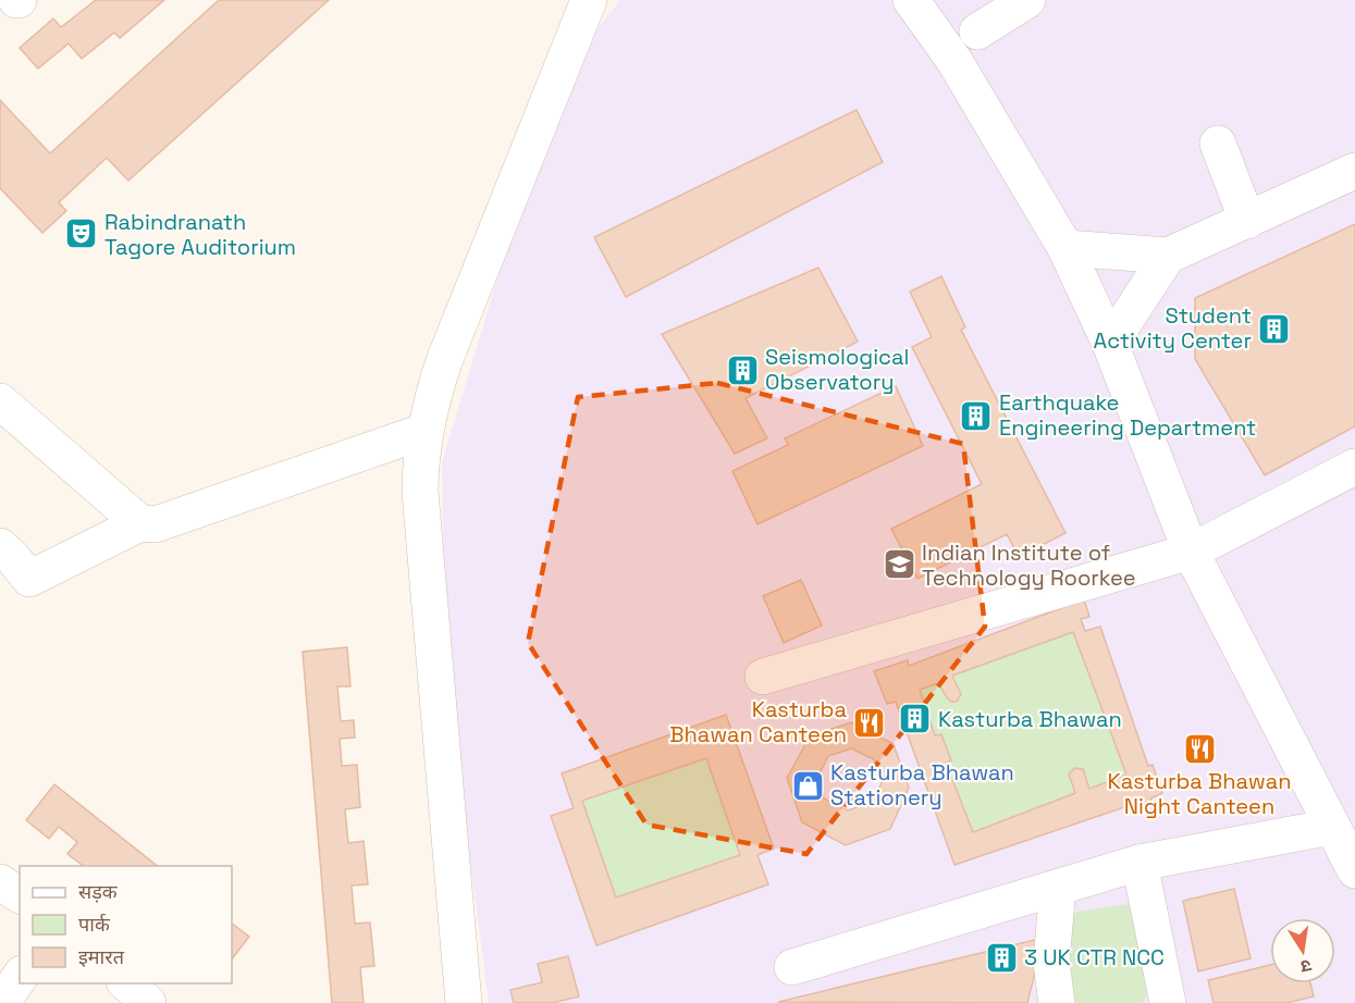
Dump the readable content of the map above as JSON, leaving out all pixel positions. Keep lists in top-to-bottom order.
{
  "places": {
    "theatre": ["Rabindranath Tagore Auditorium"],
    "building": [
      "Student Activity Center",
      "Seismological Observatory",
      "Earthquake Engineering Department",
      "Kasturba Bhawan",
      "3 UK CTR NCC"
    ],
    "school or university": ["Indian Institute of Technology Roorkee"],
    "restaurant": ["Kasturba Bhawan Canteen", "Kasturba Bhawan Night Canteen"],
    "shop": ["Kasturba Bhawan Stationery"]
  },
  "legend": ["सड़क", "पार्क", "इमारत"],
  "north": "bottom"
}
